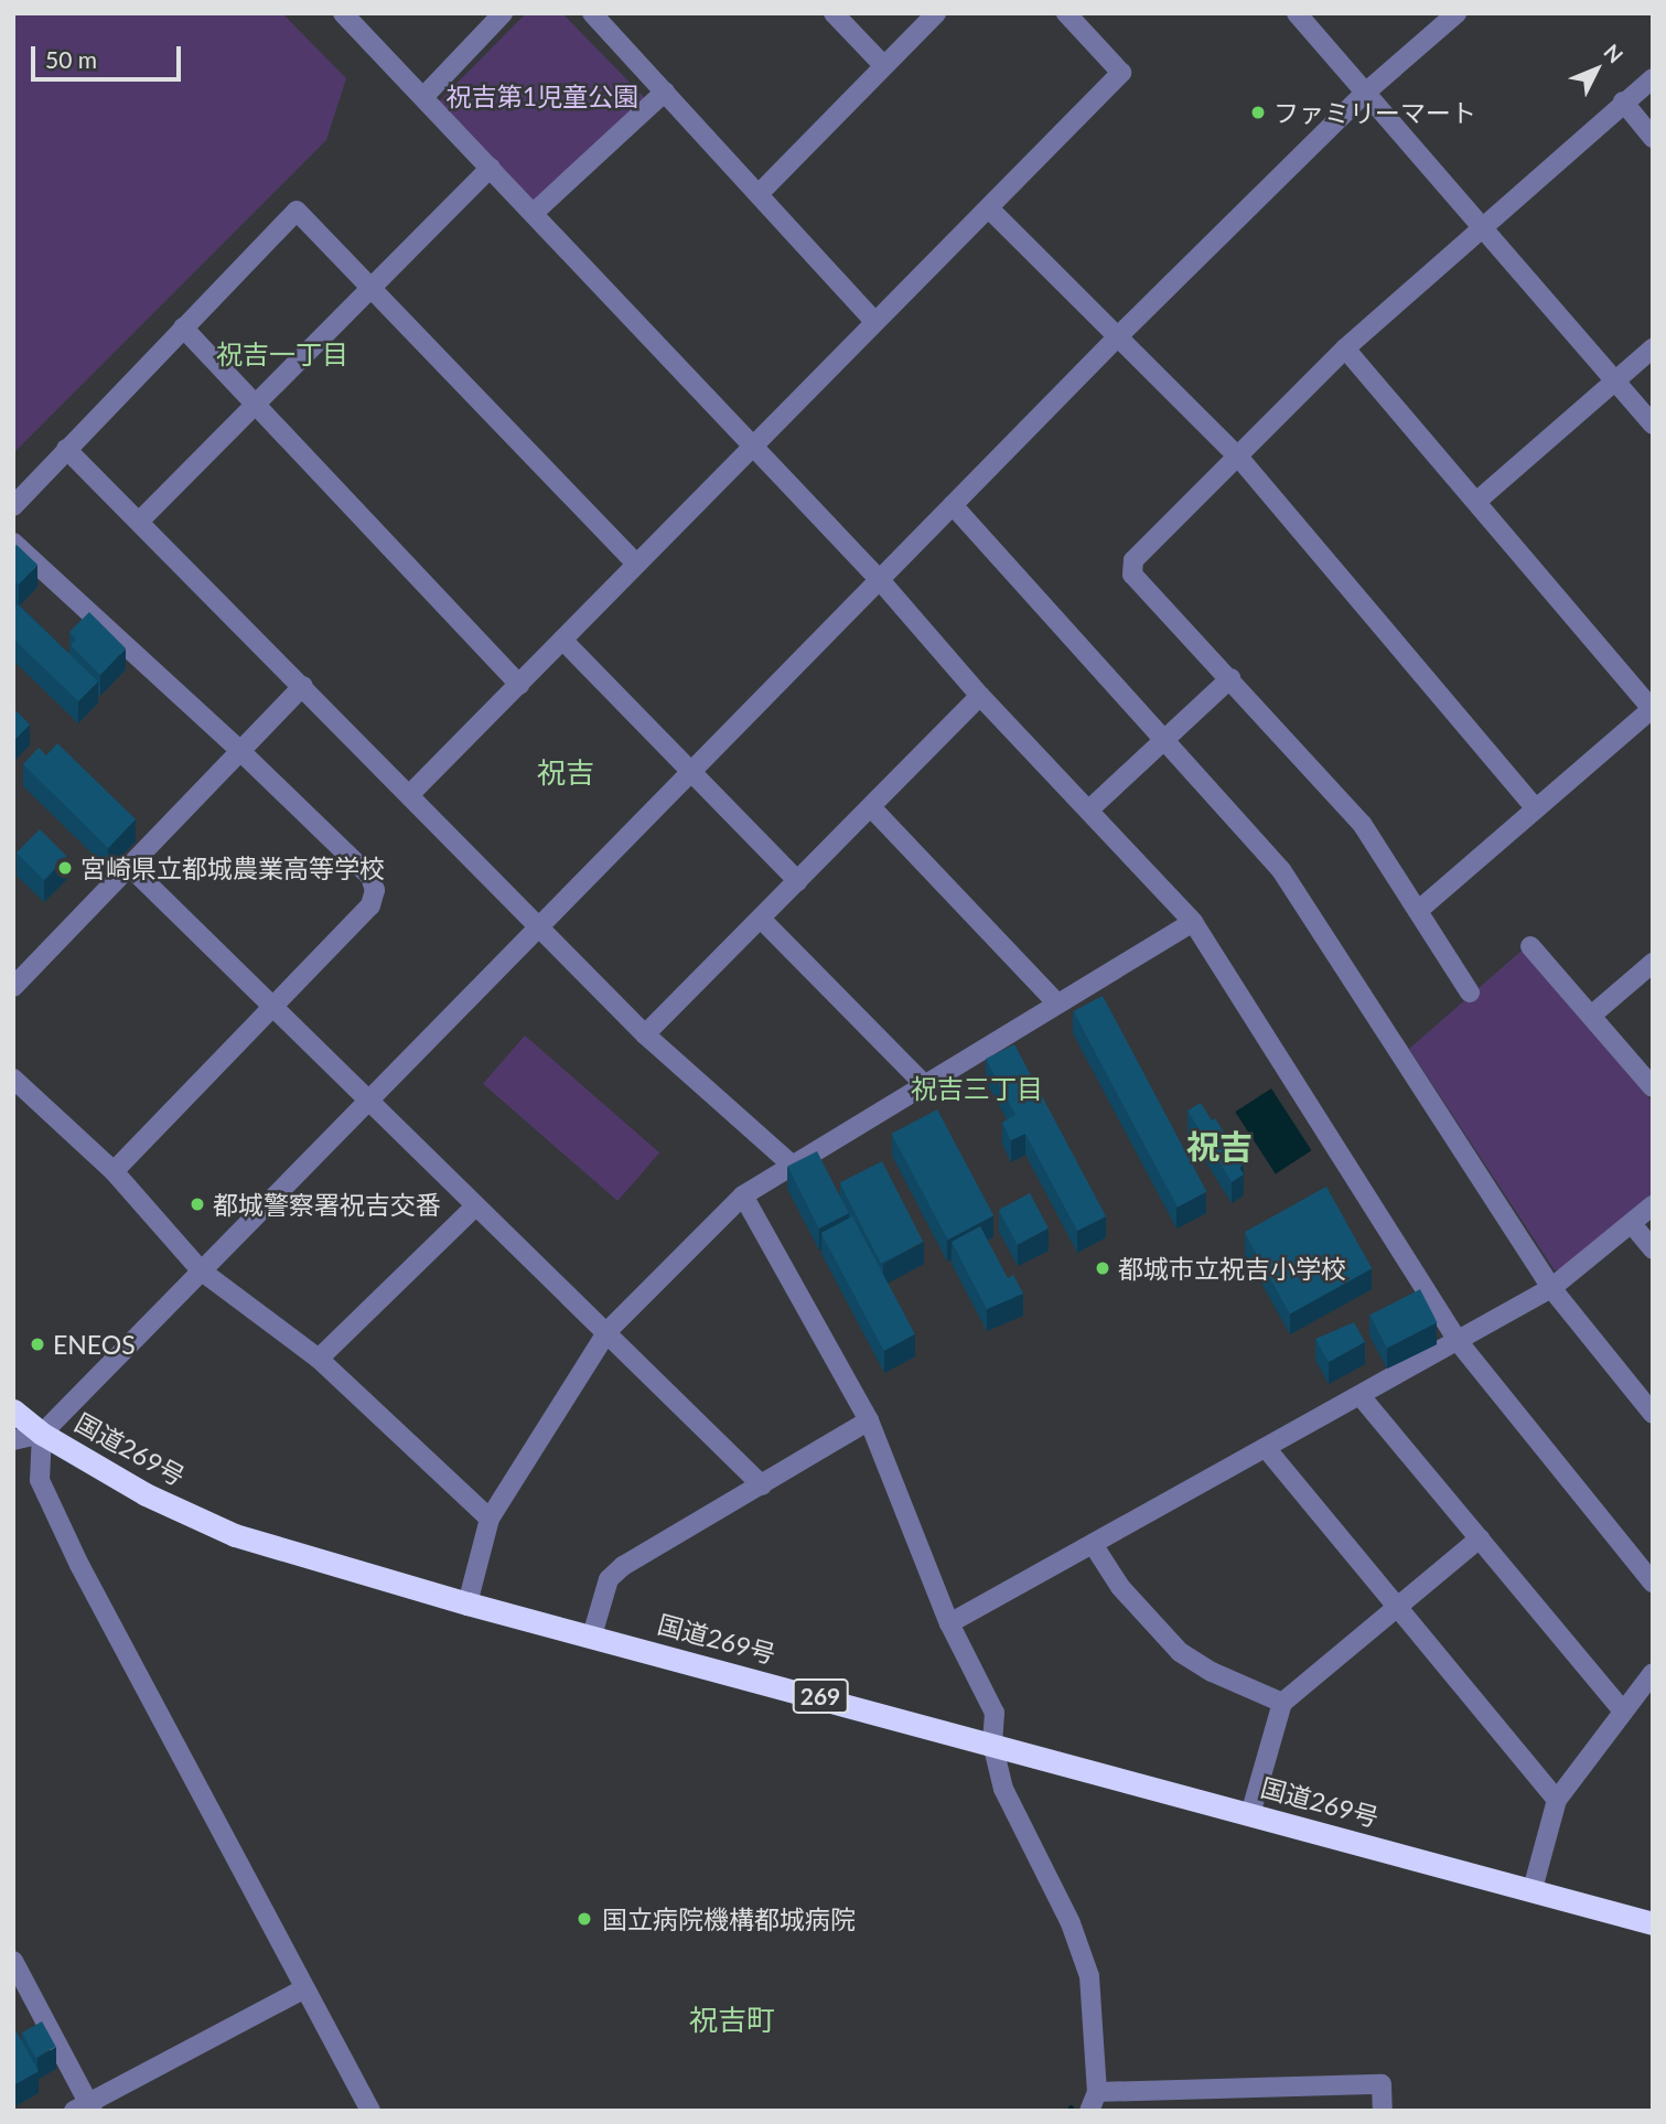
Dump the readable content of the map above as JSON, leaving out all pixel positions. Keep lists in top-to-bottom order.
{
  "streets": {
    "highway": ["国道269号", "269"]
  },
  "districts": [
    "祝吉一丁目",
    "祝吉",
    "祝吉三丁目",
    "祝吉",
    "祝吉町"
  ],
  "parks": ["祝吉第1児童公園"],
  "places": [
    "ファミリーマート",
    "宮崎県立都城農業高等学校",
    "都城警察署祝吉交番",
    "都城市立祝吉小学校",
    "ENEOS",
    "国立病院機構都城病院"
  ],
  "scale_bar": "50 m",
  "north": "top right"
}
